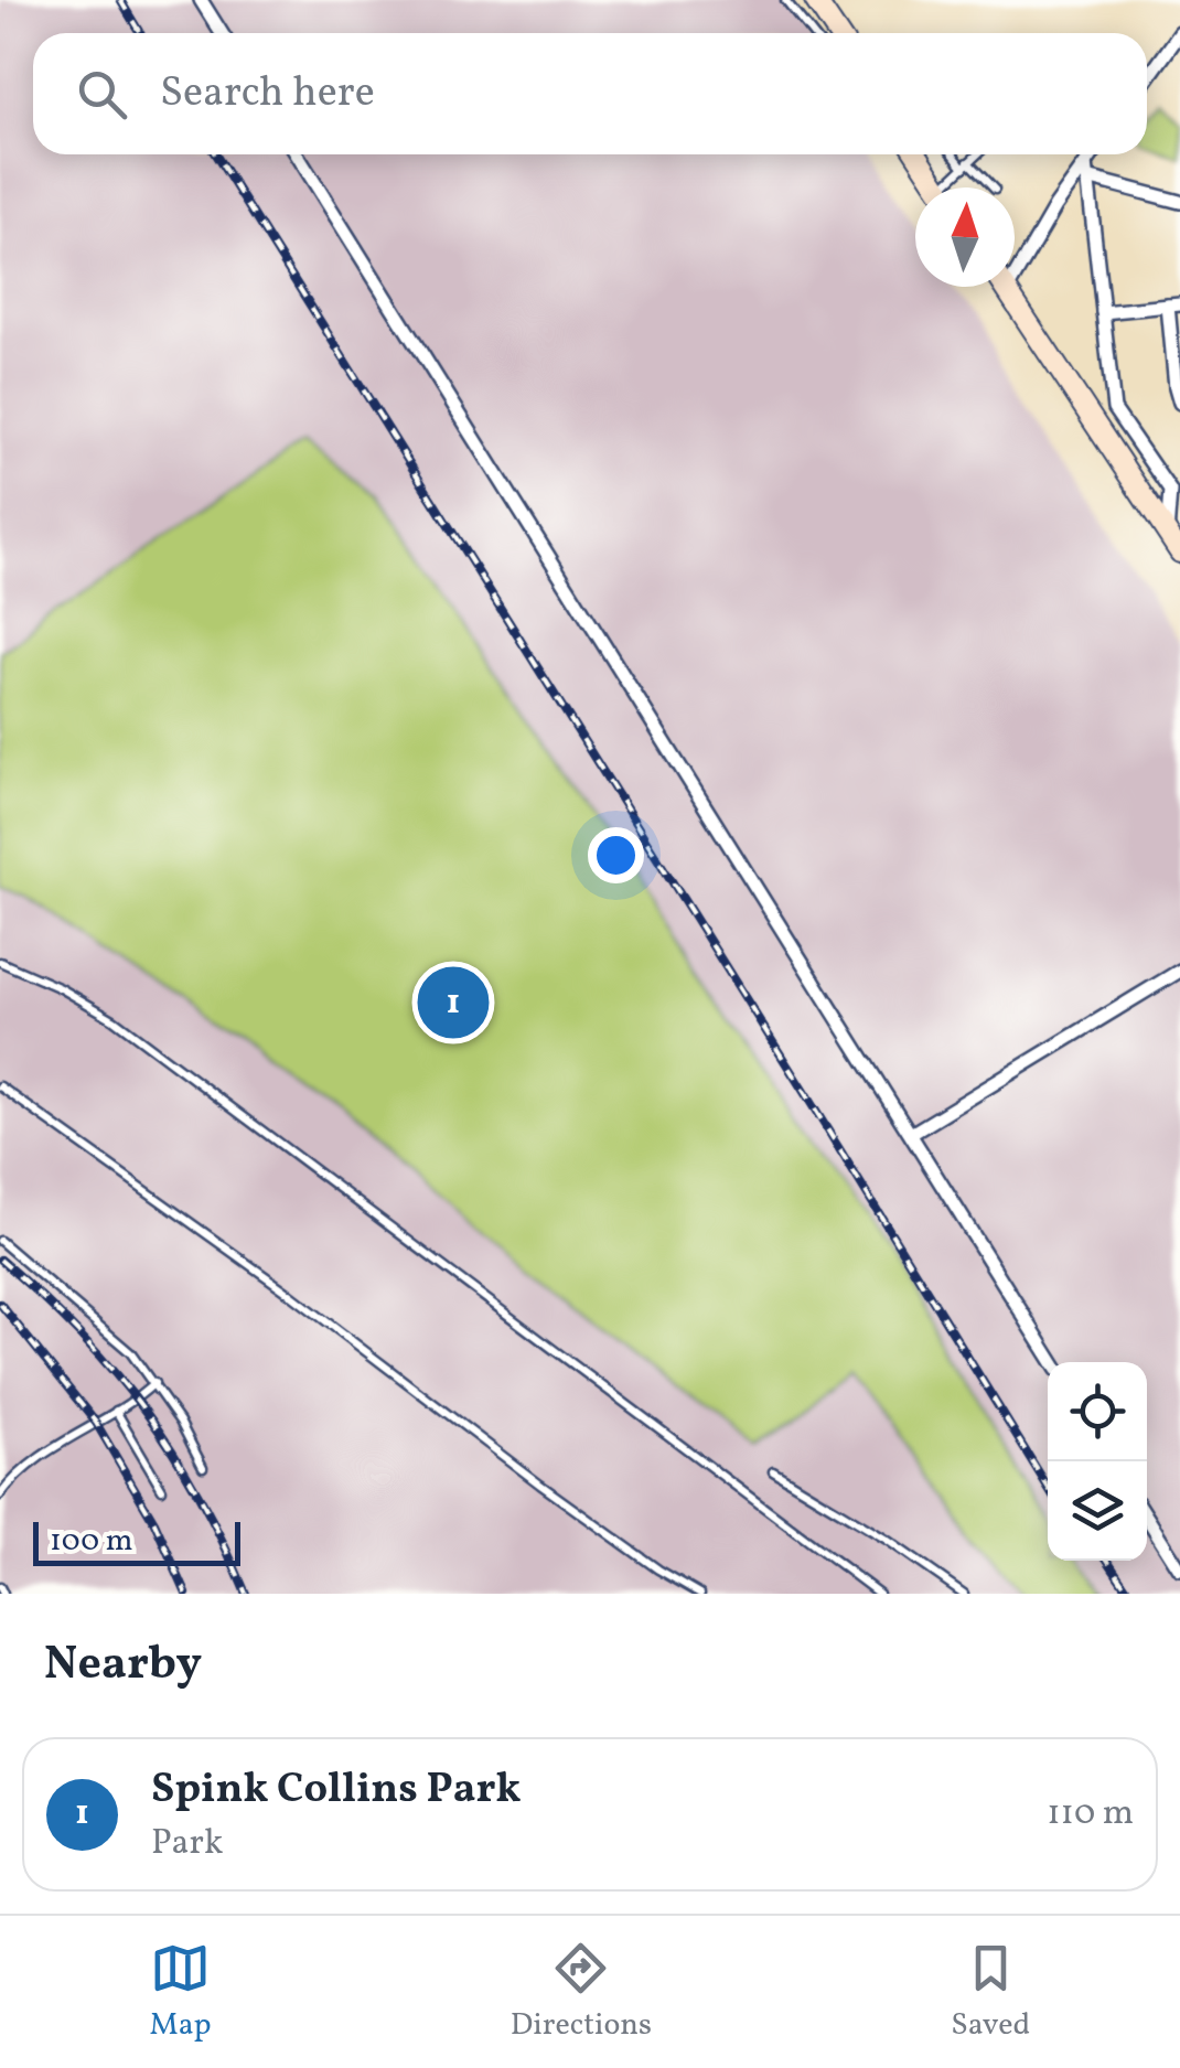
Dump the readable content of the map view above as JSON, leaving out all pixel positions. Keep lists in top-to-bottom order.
{
  "scale_bar": "100 m",
  "north": "top",
  "page": {
    "search": "Search here",
    "pins": "1",
    "scale": "100 m",
    "heading": "Nearby",
    "list": [
      {
        "mark": "1",
        "name": "Spink Collins Park",
        "note": "Park",
        "value": "110 m"
      }
    ],
    "nav": ["Map", "Directions", "Saved"]
  }
}
